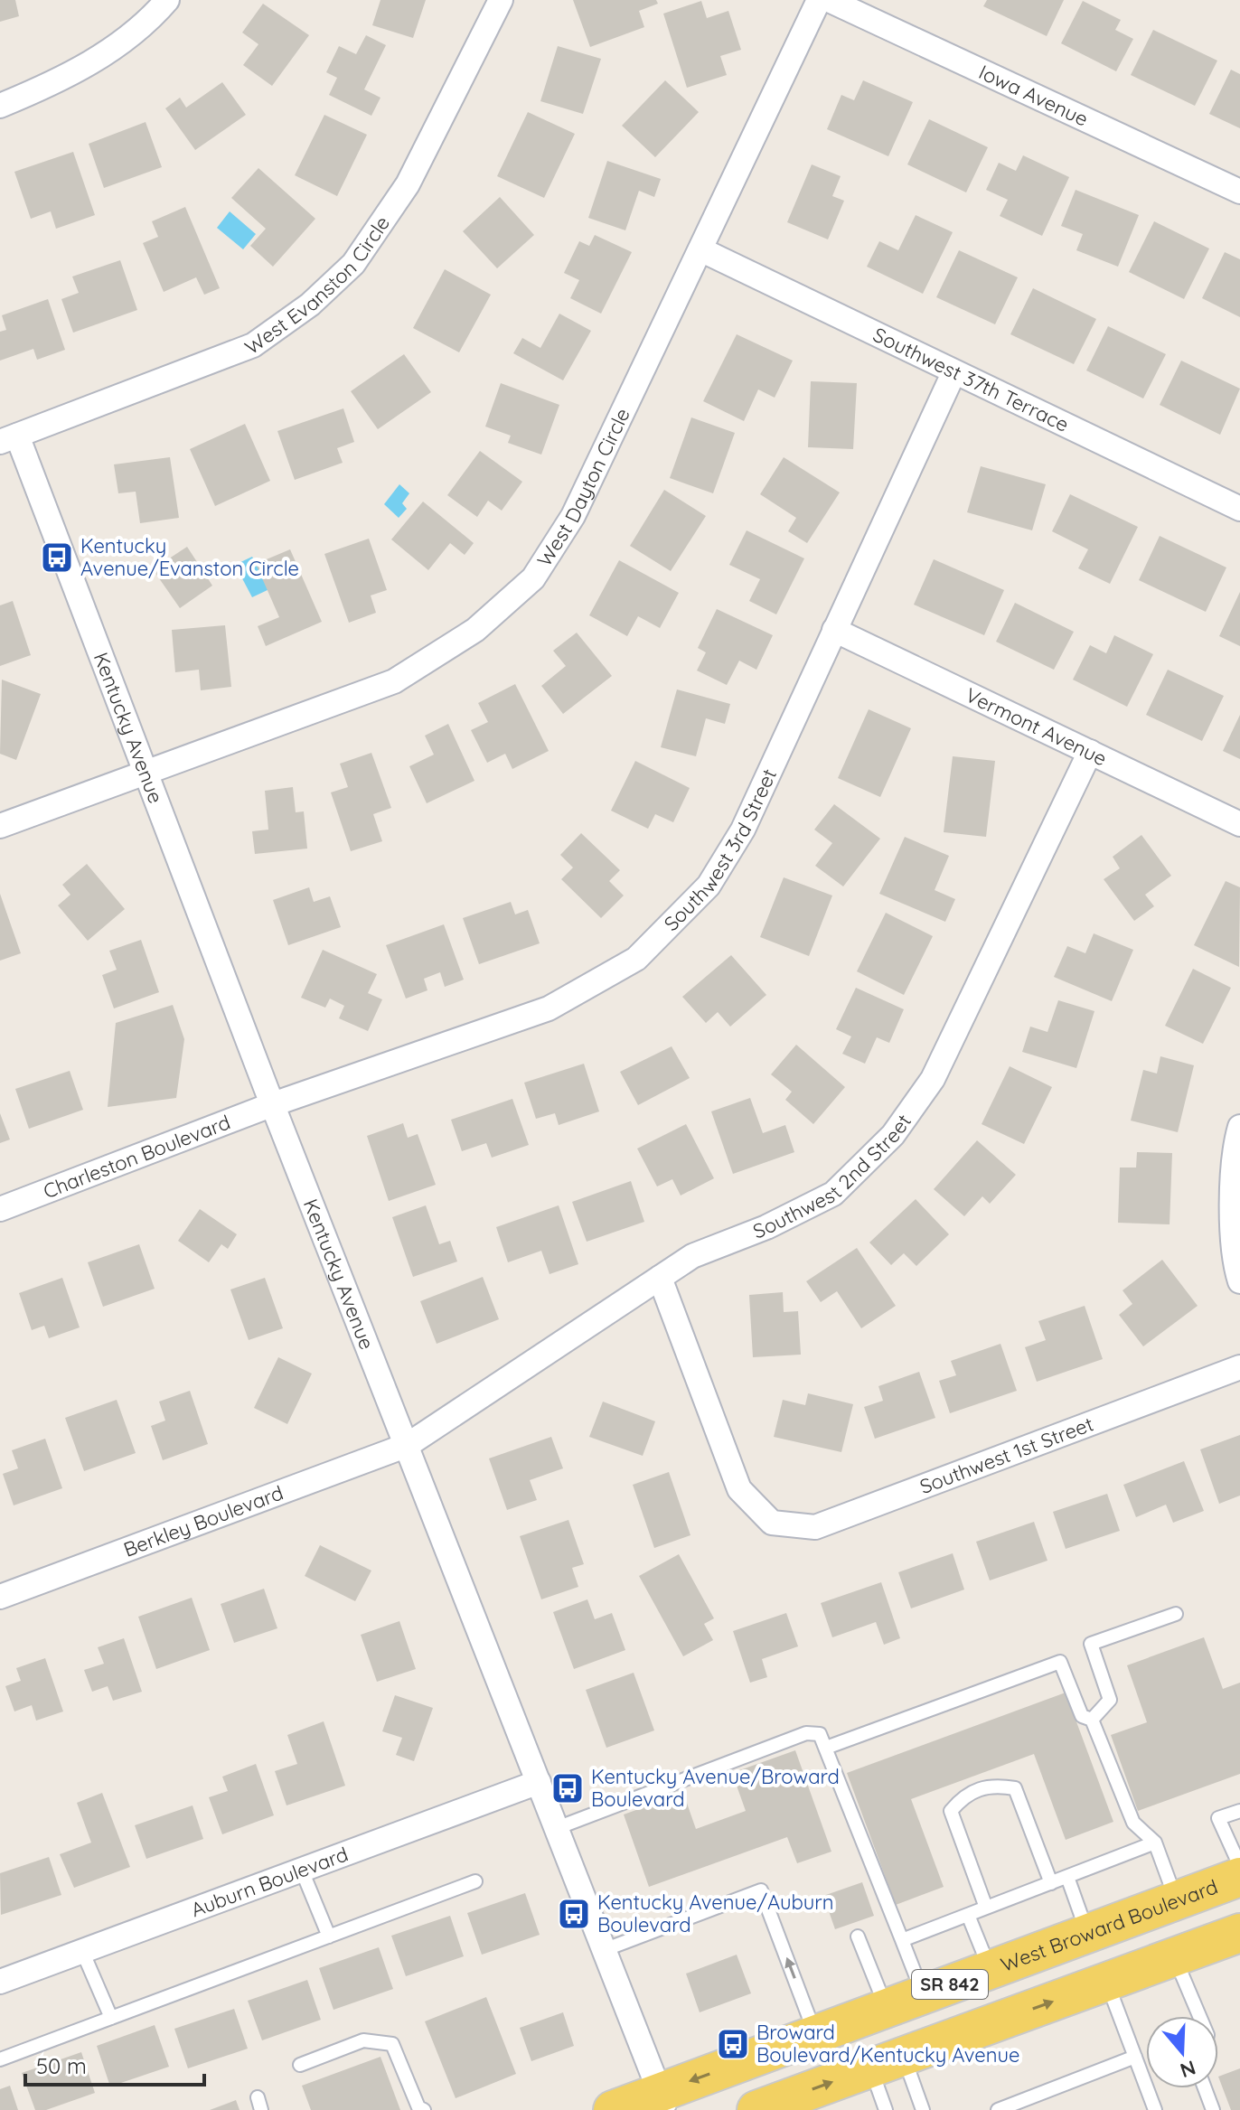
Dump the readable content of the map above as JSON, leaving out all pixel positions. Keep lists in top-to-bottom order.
{
  "streets": {
    "main road": ["West Broward Boulevard", "SR 842"],
    "street": [
      "Iowa Avenue",
      "West Evanston Circle",
      "Southwest 37th Terrace",
      "West Dayton Circle",
      "Vermont Avenue",
      "Kentucky Avenue",
      "Southwest 3rd Street",
      "Charleston Boulevard",
      "Southwest 2nd Street",
      "Southwest 1st Street",
      "Berkley Boulevard",
      "Auburn Boulevard"
    ]
  },
  "crossings": [
    ["West Evanston Circle", "Kentucky Avenue"],
    ["Southwest 37th Terrace", "West Dayton Circle"],
    ["Southwest 37th Terrace", "Southwest 3rd Street"],
    ["West Dayton Circle", "Kentucky Avenue"],
    ["Vermont Avenue", "Southwest 3rd Street"],
    ["Vermont Avenue", "Southwest 2nd Street"],
    ["Kentucky Avenue", "Southwest 3rd Street"],
    ["Kentucky Avenue", "Charleston Boulevard"],
    ["Kentucky Avenue", "Southwest 2nd Street"],
    ["Kentucky Avenue", "Berkley Boulevard"],
    ["Kentucky Avenue", "Auburn Boulevard"],
    ["Kentucky Avenue", "West Broward Boulevard"],
    ["Southwest 3rd Street", "Charleston Boulevard"],
    ["Southwest 2nd Street", "Southwest 1st Street"],
    ["Southwest 2nd Street", "Berkley Boulevard"]
  ],
  "places": {
    "bus stop": [
      "Kentucky Avenue/Evanston Circle",
      "Kentucky Avenue/Broward Boulevard",
      "Kentucky Avenue/Auburn Boulevard",
      "Broward Boulevard/Kentucky Avenue"
    ]
  },
  "scale_bar": "50 m",
  "north": "bottom"
}
